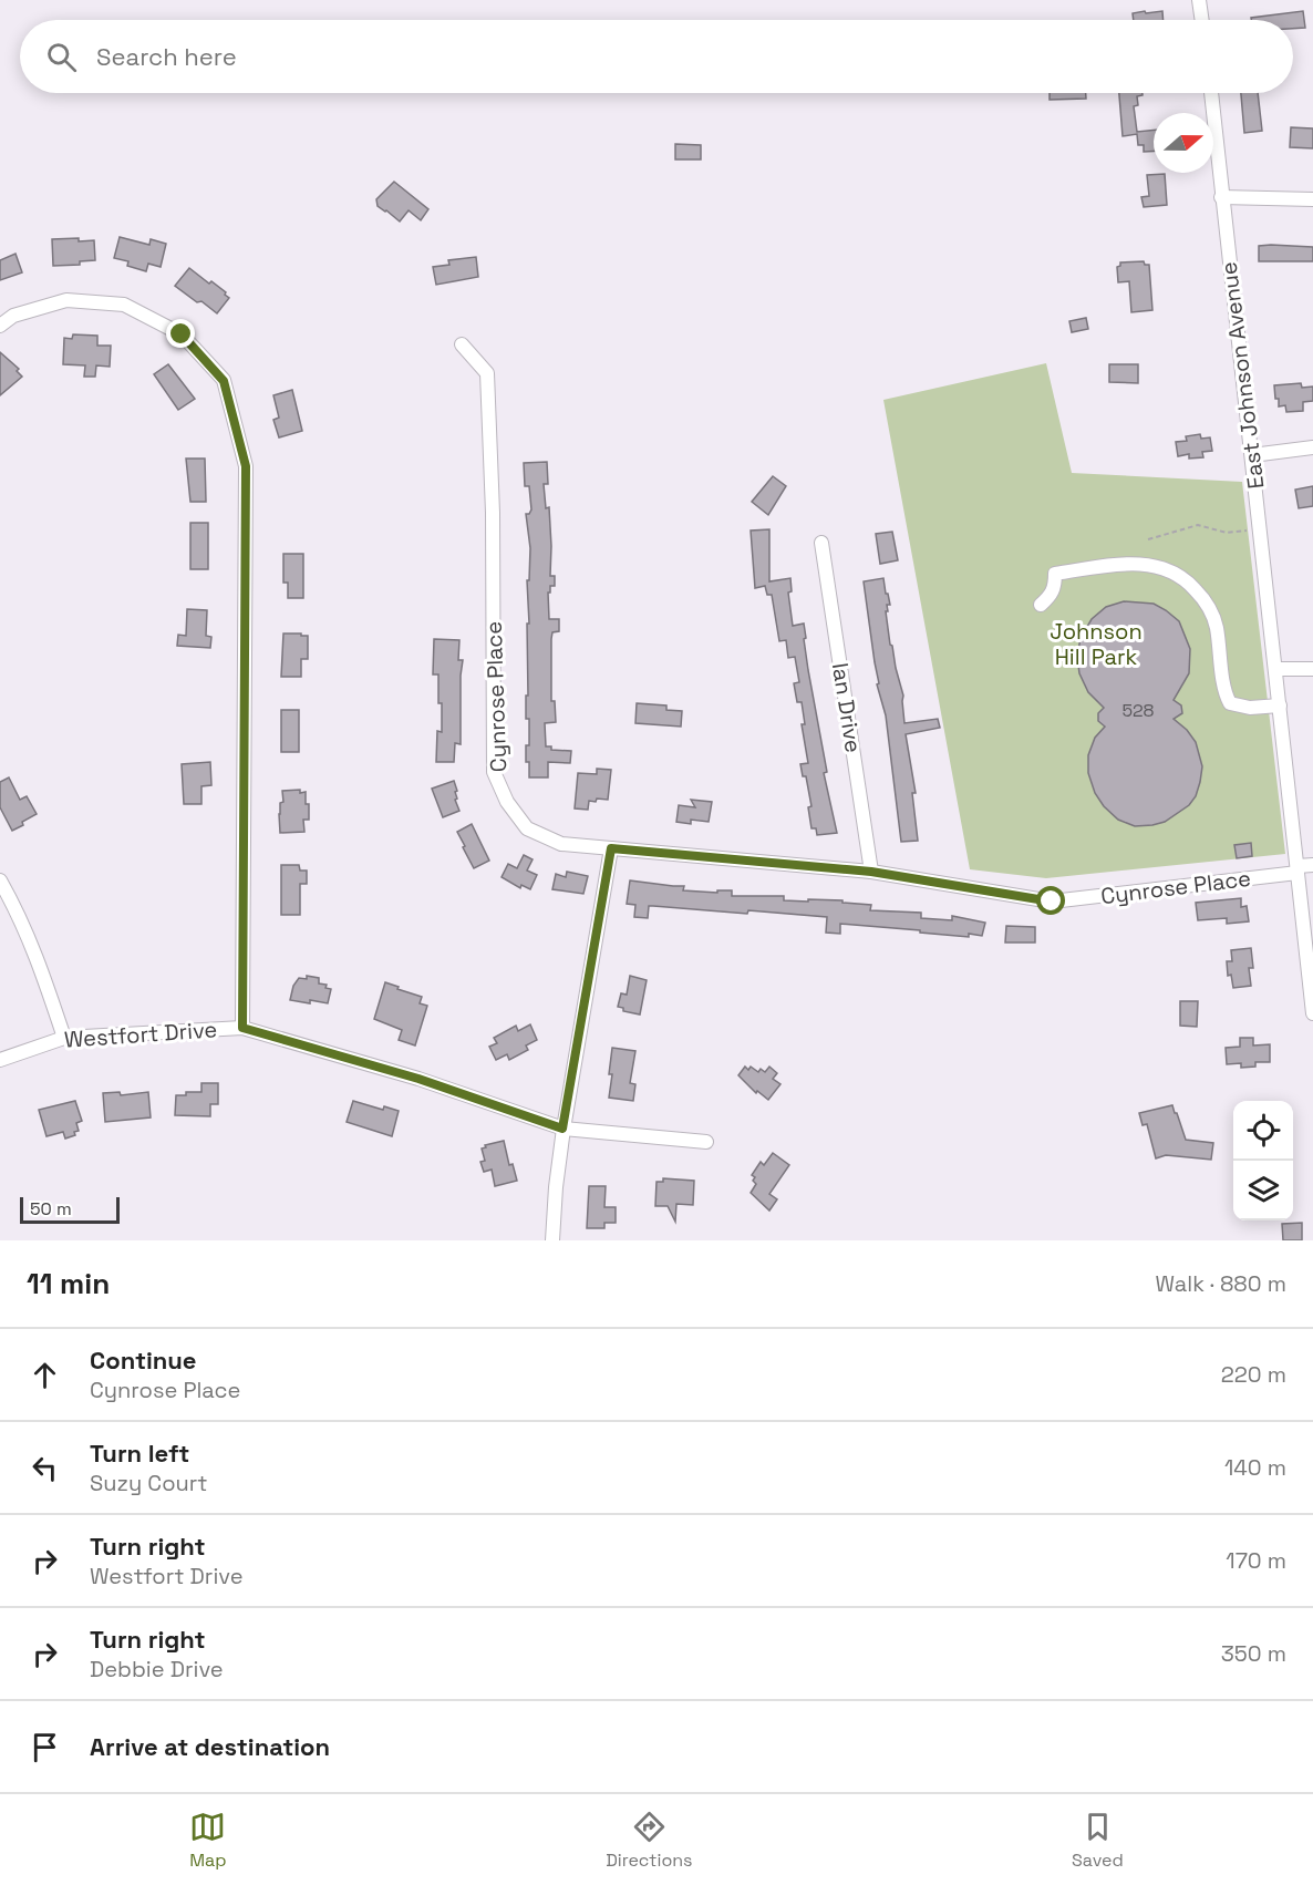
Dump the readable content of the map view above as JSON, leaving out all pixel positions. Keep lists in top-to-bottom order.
{
  "streets": {
    "street": [
      "East Johnson Avenue",
      "Cynrose Place",
      "Ian Drive",
      "Westfort Drive"
    ]
  },
  "crossings": [
    ["East Johnson Avenue", "Cynrose Place"],
    ["Cynrose Place", "Ian Drive"]
  ],
  "parks": ["Johnson Hill Park"],
  "house_numbers": ["528"],
  "scale_bar": "50 m",
  "north": "right",
  "page": {
    "search": "Search here",
    "scale": "50 m",
    "heading": ["11 min", "Walk · 880 m"],
    "list": [
      ["Continue", "Cynrose Place", "220 m"],
      ["Turn left", "Suzy Court", "140 m"],
      ["Turn right", "Westfort Drive", "170 m"],
      ["Turn right", "Debbie Drive", "350 m"],
      "Arrive at destination"
    ],
    "nav": ["Map", "Directions", "Saved"]
  }
}
